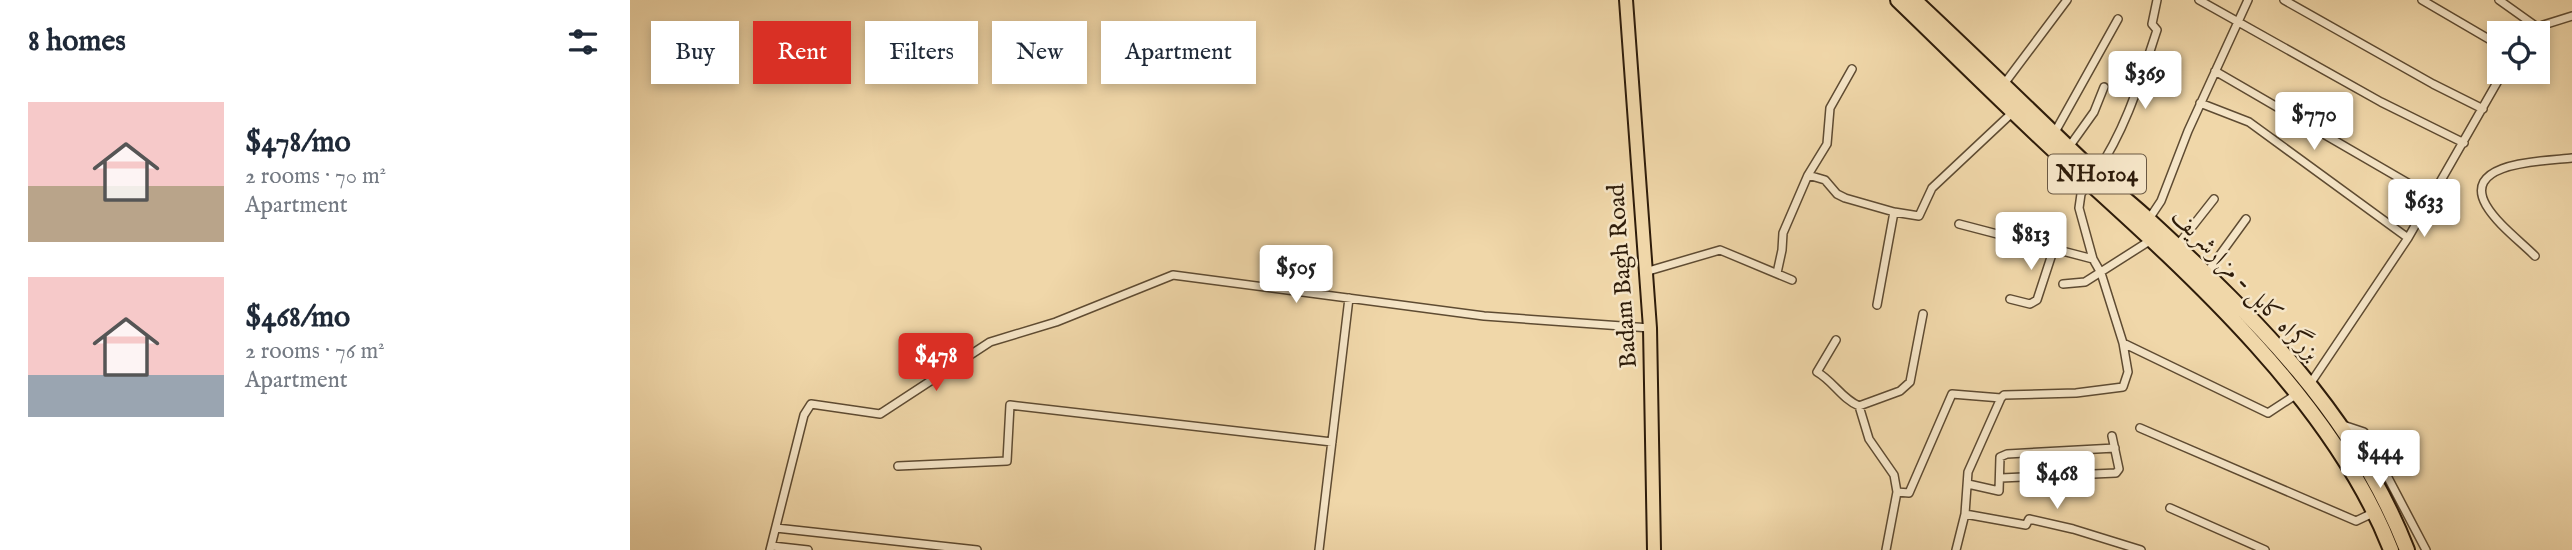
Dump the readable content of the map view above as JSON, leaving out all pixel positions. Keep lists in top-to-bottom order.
{
  "streets": {
    "highway": ["NH0104", "بزرگراه کابل - مزارشریف"],
    "main road": ["Badam Bagh Road"]
  },
  "page": {
    "heading": "8 homes",
    "chip": [
      "Buy",
      "Rent",
      "Filters",
      "New",
      "Apartment"
    ],
    "price": [
      "$369",
      "$770",
      "$633",
      "$813",
      "$505",
      "$478",
      "$444",
      "$468"
    ],
    "list": [
      {
        "name": "$478/mo",
        "note": "2 rooms · 70 m² · Apartment"
      },
      {
        "name": "$468/mo",
        "note": "2 rooms · 76 m² · Apartment"
      }
    ]
  }
}
